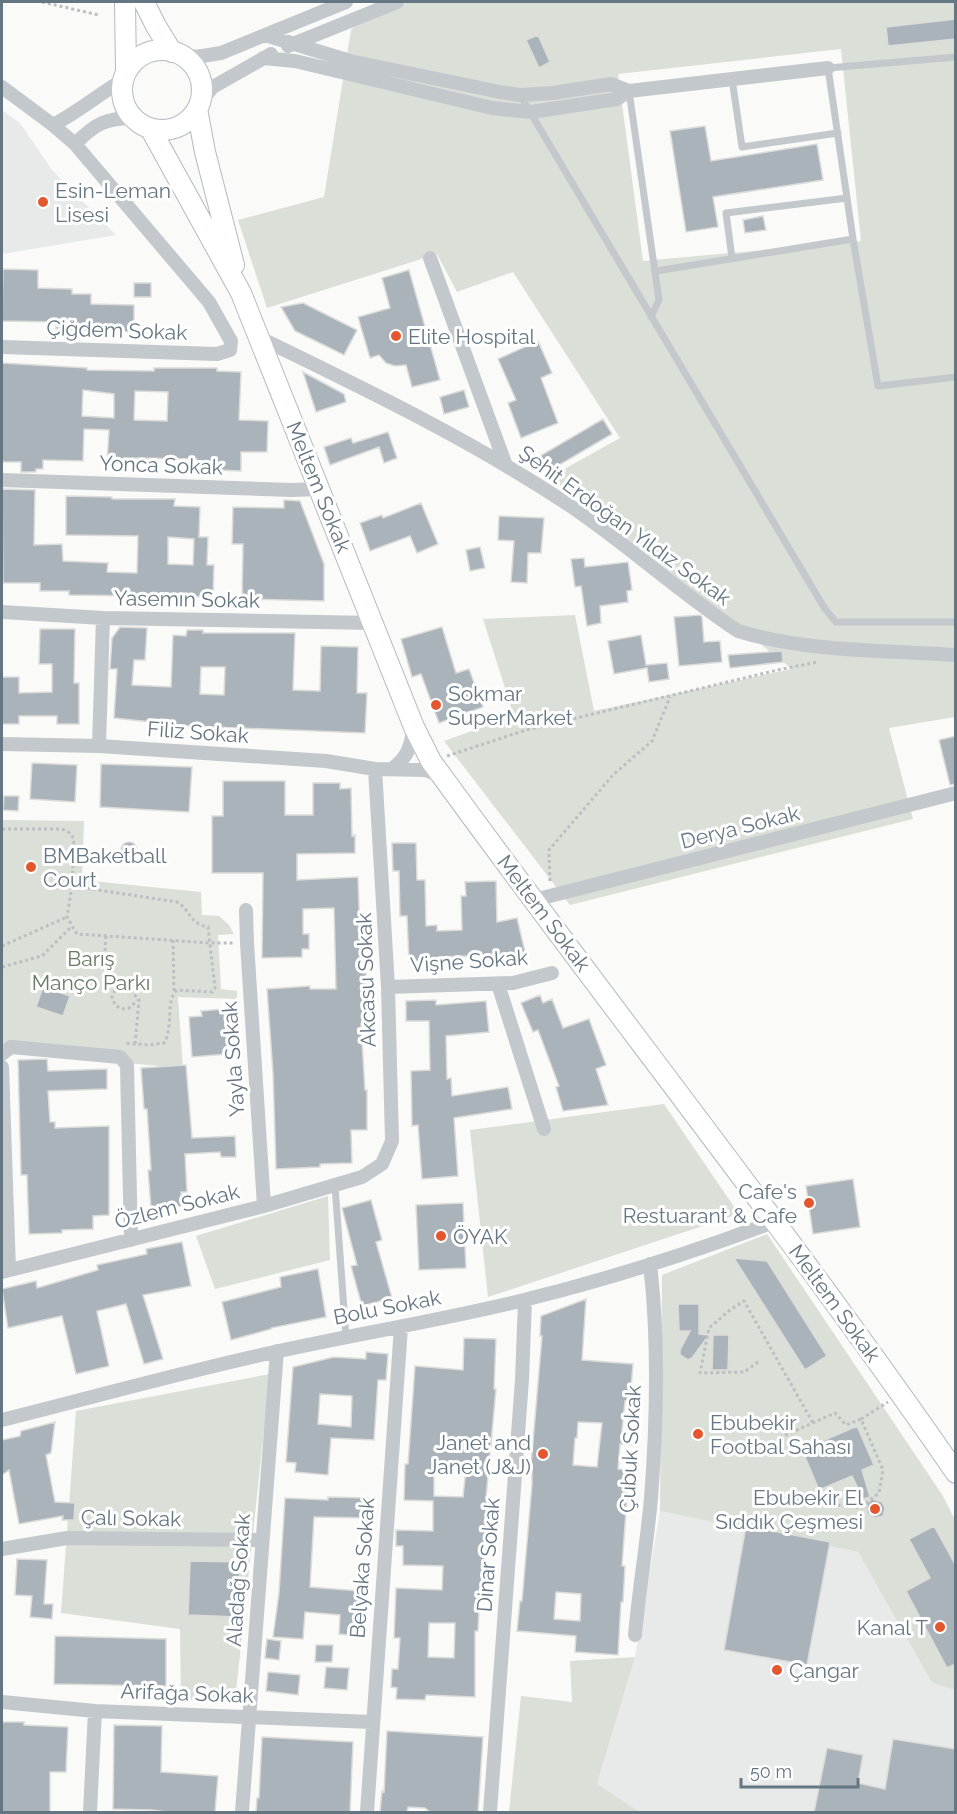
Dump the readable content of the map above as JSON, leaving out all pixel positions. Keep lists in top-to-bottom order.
{
  "streets": {
    "main road": ["Meltem Sokak"],
    "street": [
      "Çiğdem Sokak",
      "Yonca Sokak",
      "Şehit Erdoğan Yıldız Sokak",
      "Yasemın Sokak",
      "Filiz Sokak",
      "Derya Sokak",
      "Vişne Sokak",
      "Akcasu Sokak",
      "Yayla Sokak",
      "Özlem Sokak",
      "Bolu Sokak",
      "Çubuk Sokak",
      "Çalı Sokak",
      "Dinar Sokak",
      "Belyaka Sokak",
      "Aladağ Sokak",
      "Arifağa Sokak"
    ]
  },
  "crossings": [
    ["Yonca Sokak", "Meltem Sokak"],
    ["Meltem Sokak", "Şehit Erdoğan Yıldız Sokak"],
    ["Meltem Sokak", "Yasemın Sokak"],
    ["Meltem Sokak", "Filiz Sokak"],
    ["Meltem Sokak", "Derya Sokak"],
    ["Meltem Sokak", "Bolu Sokak"],
    ["Filiz Sokak", "Akcasu Sokak"],
    ["Vişne Sokak", "Akcasu Sokak"],
    ["Akcasu Sokak", "Özlem Sokak"],
    ["Yayla Sokak", "Özlem Sokak"],
    ["Bolu Sokak", "Çubuk Sokak"],
    ["Bolu Sokak", "Dinar Sokak"],
    ["Bolu Sokak", "Belyaka Sokak"],
    ["Bolu Sokak", "Aladağ Sokak"],
    ["Çalı Sokak", "Aladağ Sokak"],
    ["Belyaka Sokak", "Arifağa Sokak"],
    ["Aladağ Sokak", "Arifağa Sokak"]
  ],
  "parks": ["Barış Manço Parkı"],
  "places": [
    "Esin-Leman Lisesi",
    "Elite Hospital",
    "Sokmar SuperMarket",
    "BMBaketball Court",
    "Cafe's Restuarant & Cafe",
    "ÖYAK",
    "Ebubekir Footbal Sahası",
    "Janet and Janet (J&J)",
    "Ebubekir El Sıddık Çeşmesi",
    "Kanal T",
    "Çangar"
  ],
  "scale_bar": "50 m"
}
